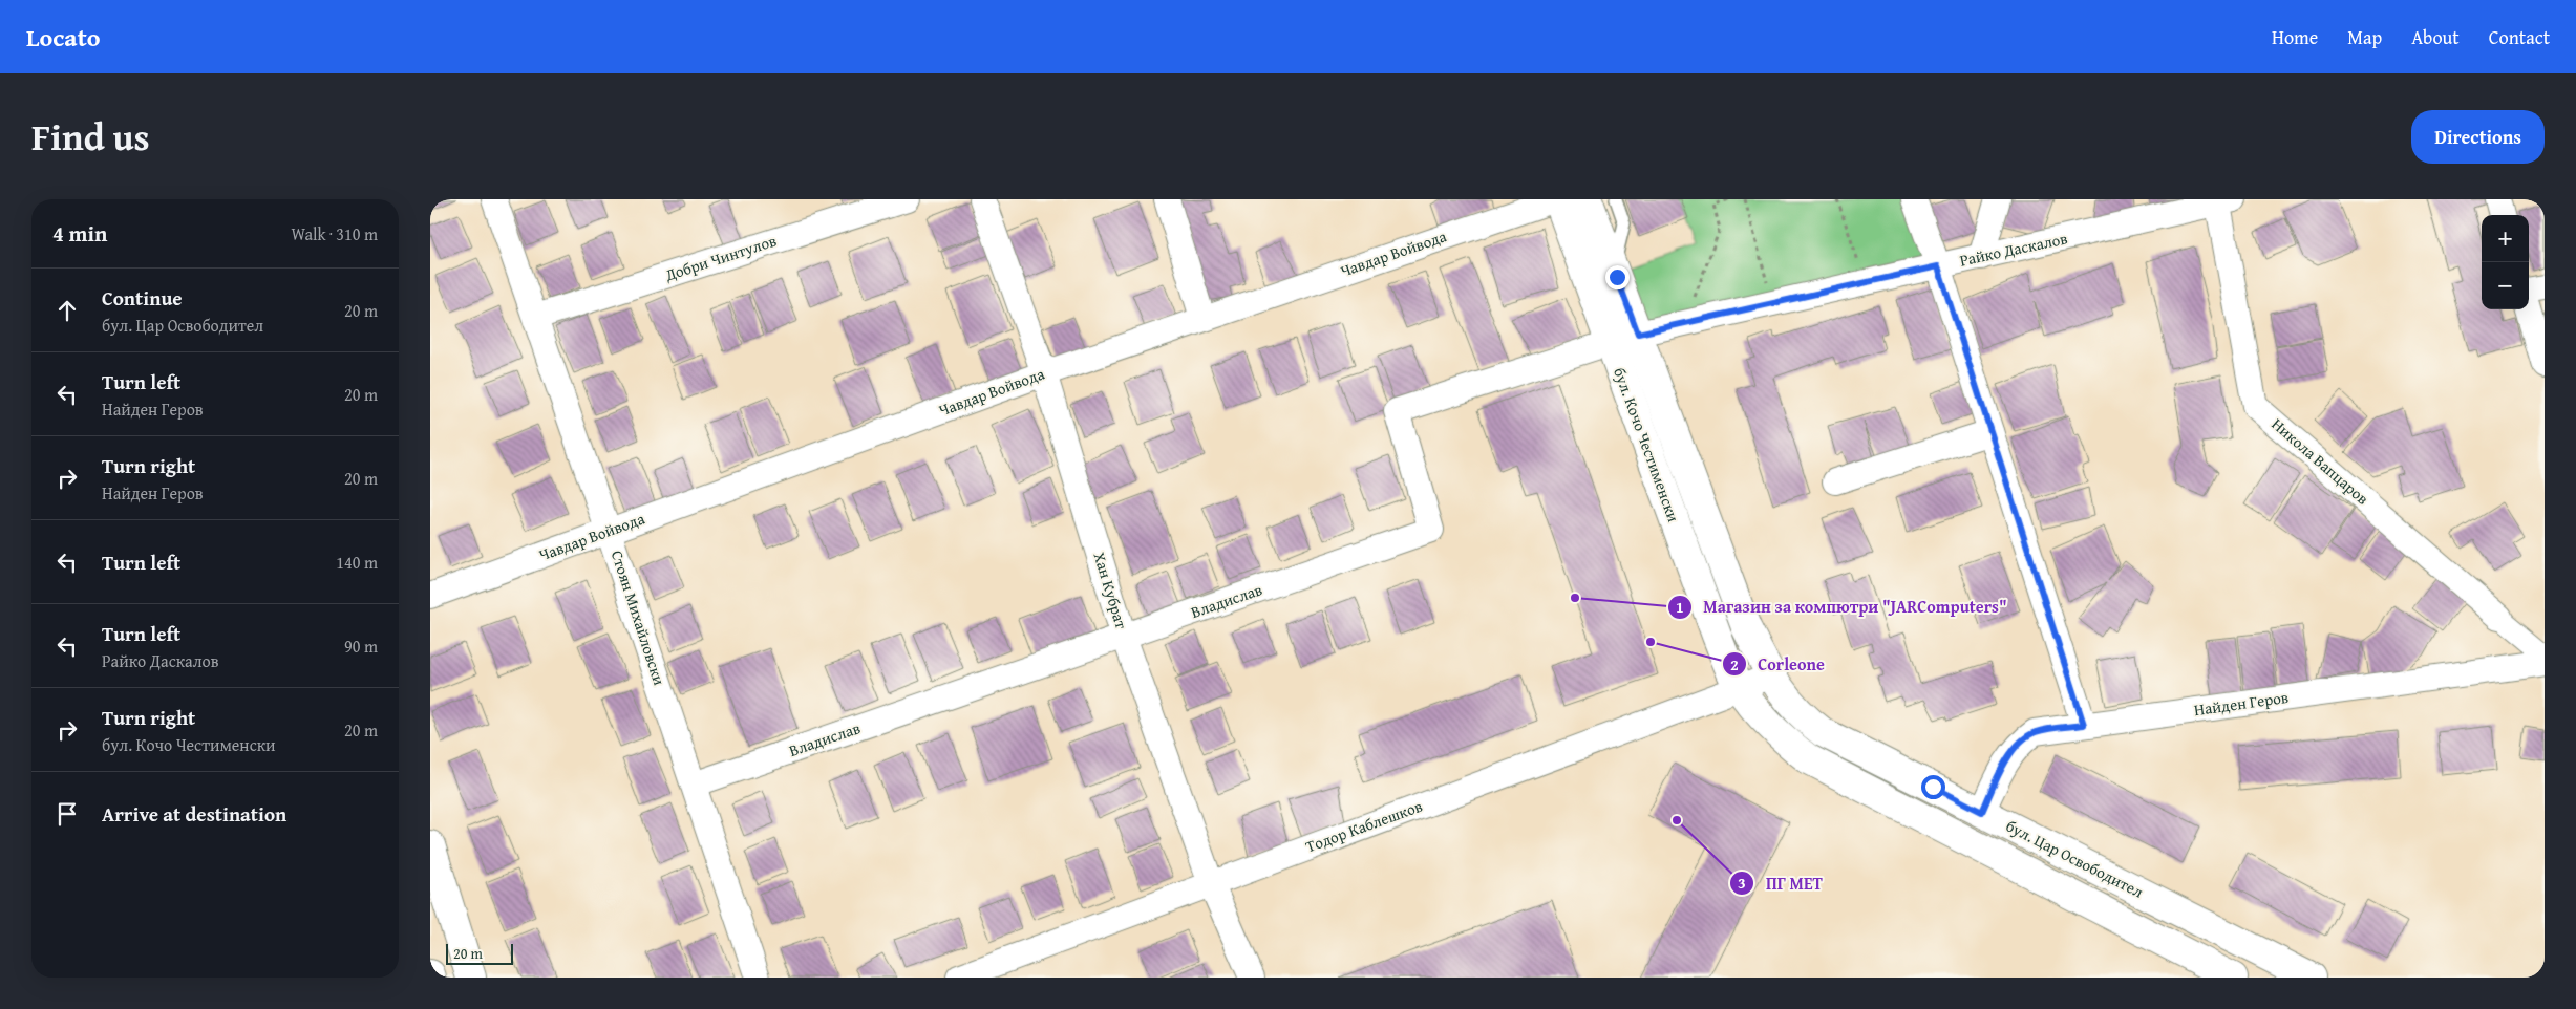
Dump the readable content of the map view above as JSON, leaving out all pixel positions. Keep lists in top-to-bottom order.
{
  "streets": {
    "street": [
      "Райко Даскалов",
      "Чавдар Войвода",
      "Добри Чинтулов",
      "бул. Кочо Честименски",
      "Никола Вапцаров",
      "Хан Кубрат",
      "Владислав",
      "Стоян Михайловски",
      "Найден Геров",
      "Тодор Каблешков",
      "бул. Цар Освободител"
    ]
  },
  "crossings": [
    ["Райко Даскалов", "бул. Кочо Честименски"],
    ["Райко Даскалов", "Никола Вапцаров"],
    ["Райко Даскалов", "Владислав"],
    ["Чавдар Войвода", "бул. Кочо Честименски"],
    ["Чавдар Войвода", "Хан Кубрат"],
    ["Чавдар Войвода", "Стоян Михайловски"],
    ["Добри Чинтулов", "Стоян Михайловски"],
    ["бул. Кочо Честименски", "Владислав"],
    ["бул. Кочо Честименски", "Тодор Каблешков"],
    ["бул. Кочо Честименски", "бул. Цар Освободител"],
    ["Хан Кубрат", "Владислав"],
    ["Хан Кубрат", "Тодор Каблешков"],
    ["Владислав", "Стоян Михайловски"],
    ["Найден Геров", "бул. Цар Освободител"],
    ["Тодор Каблешков", "бул. Цар Освободител"]
  ],
  "places": ["Магазин за компютри \"JARComputers\"", "Corleone", "ПГ МЕТ"],
  "scale_bar": "20 m",
  "page": {
    "header": "Locato",
    "nav": [
      "Home",
      "Map",
      "About",
      "Contact"
    ],
    "title": "Find us",
    "buttons": "Directions",
    "heading": ["4 min", "Walk · 310 m"],
    "map_buttons": ["+", "−"],
    "list": [
      ["Continue", "бул. Цар Освободител", "20 m"],
      ["Turn left", "Найден Геров", "20 m"],
      ["Turn right", "Найден Геров", "20 m"],
      ["Turn left", "140 m"],
      ["Turn left", "Райко Даскалов", "90 m"],
      ["Turn right", "бул. Кочо Честименски", "20 m"],
      "Arrive at destination"
    ],
    "scale": "20 m"
  }
}
